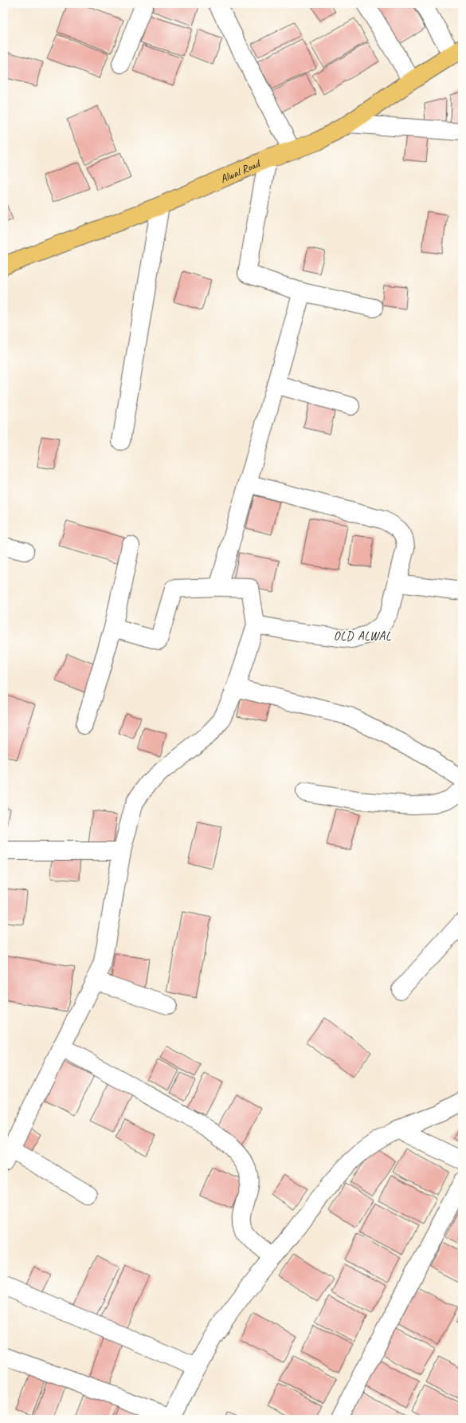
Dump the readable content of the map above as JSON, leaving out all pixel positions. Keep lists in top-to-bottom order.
{
  "streets": {
    "main road": ["Alwal Road"]
  },
  "districts": ["OLD ALWAL"]
}
